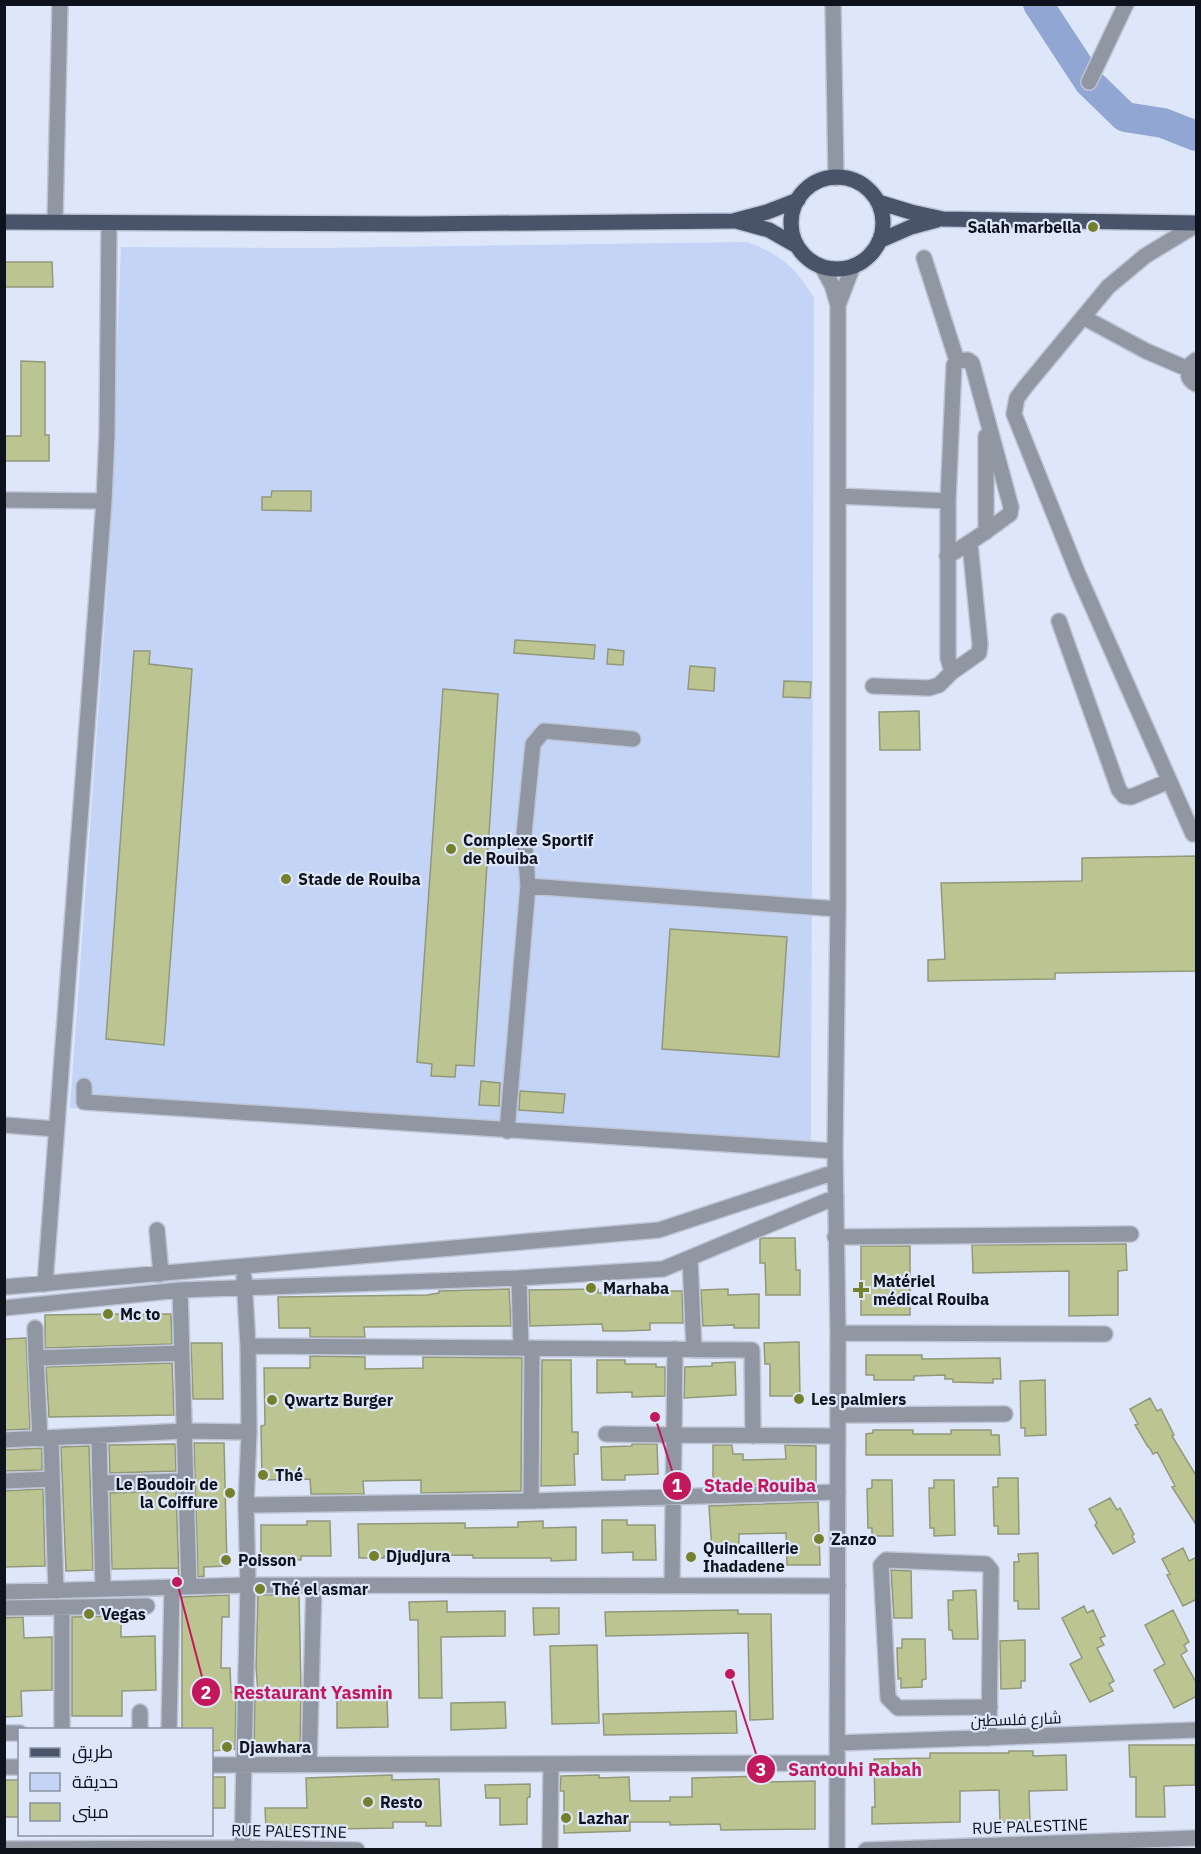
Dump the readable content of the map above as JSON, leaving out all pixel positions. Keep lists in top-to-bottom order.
{
  "streets": {
    "street": ["شارع فلسطين", "RUE PALESTINE"]
  },
  "places": {
    "other": [
      "Salah marbella",
      "Complexe Sportif de Rouiba",
      "Stade de Rouiba",
      "Marhaba",
      "Mc to",
      "Les palmiers",
      "Qwartz Burger",
      "Stade Rouiba",
      "Thé",
      "Le Boudoir de la Coiffure",
      "Zanzo",
      "Djudjura",
      "Quincaillerie Ihadadene",
      "Poisson",
      "Restaurant Yasmin",
      "Thé el asmar",
      "Vegas",
      "Santouhi Rabah",
      "Djawhara",
      "Resto",
      "Lazhar"
    ],
    "health": ["Matériel médical Rouiba"]
  },
  "legend": ["طريق", "حديقة", "مبنى"]
}
